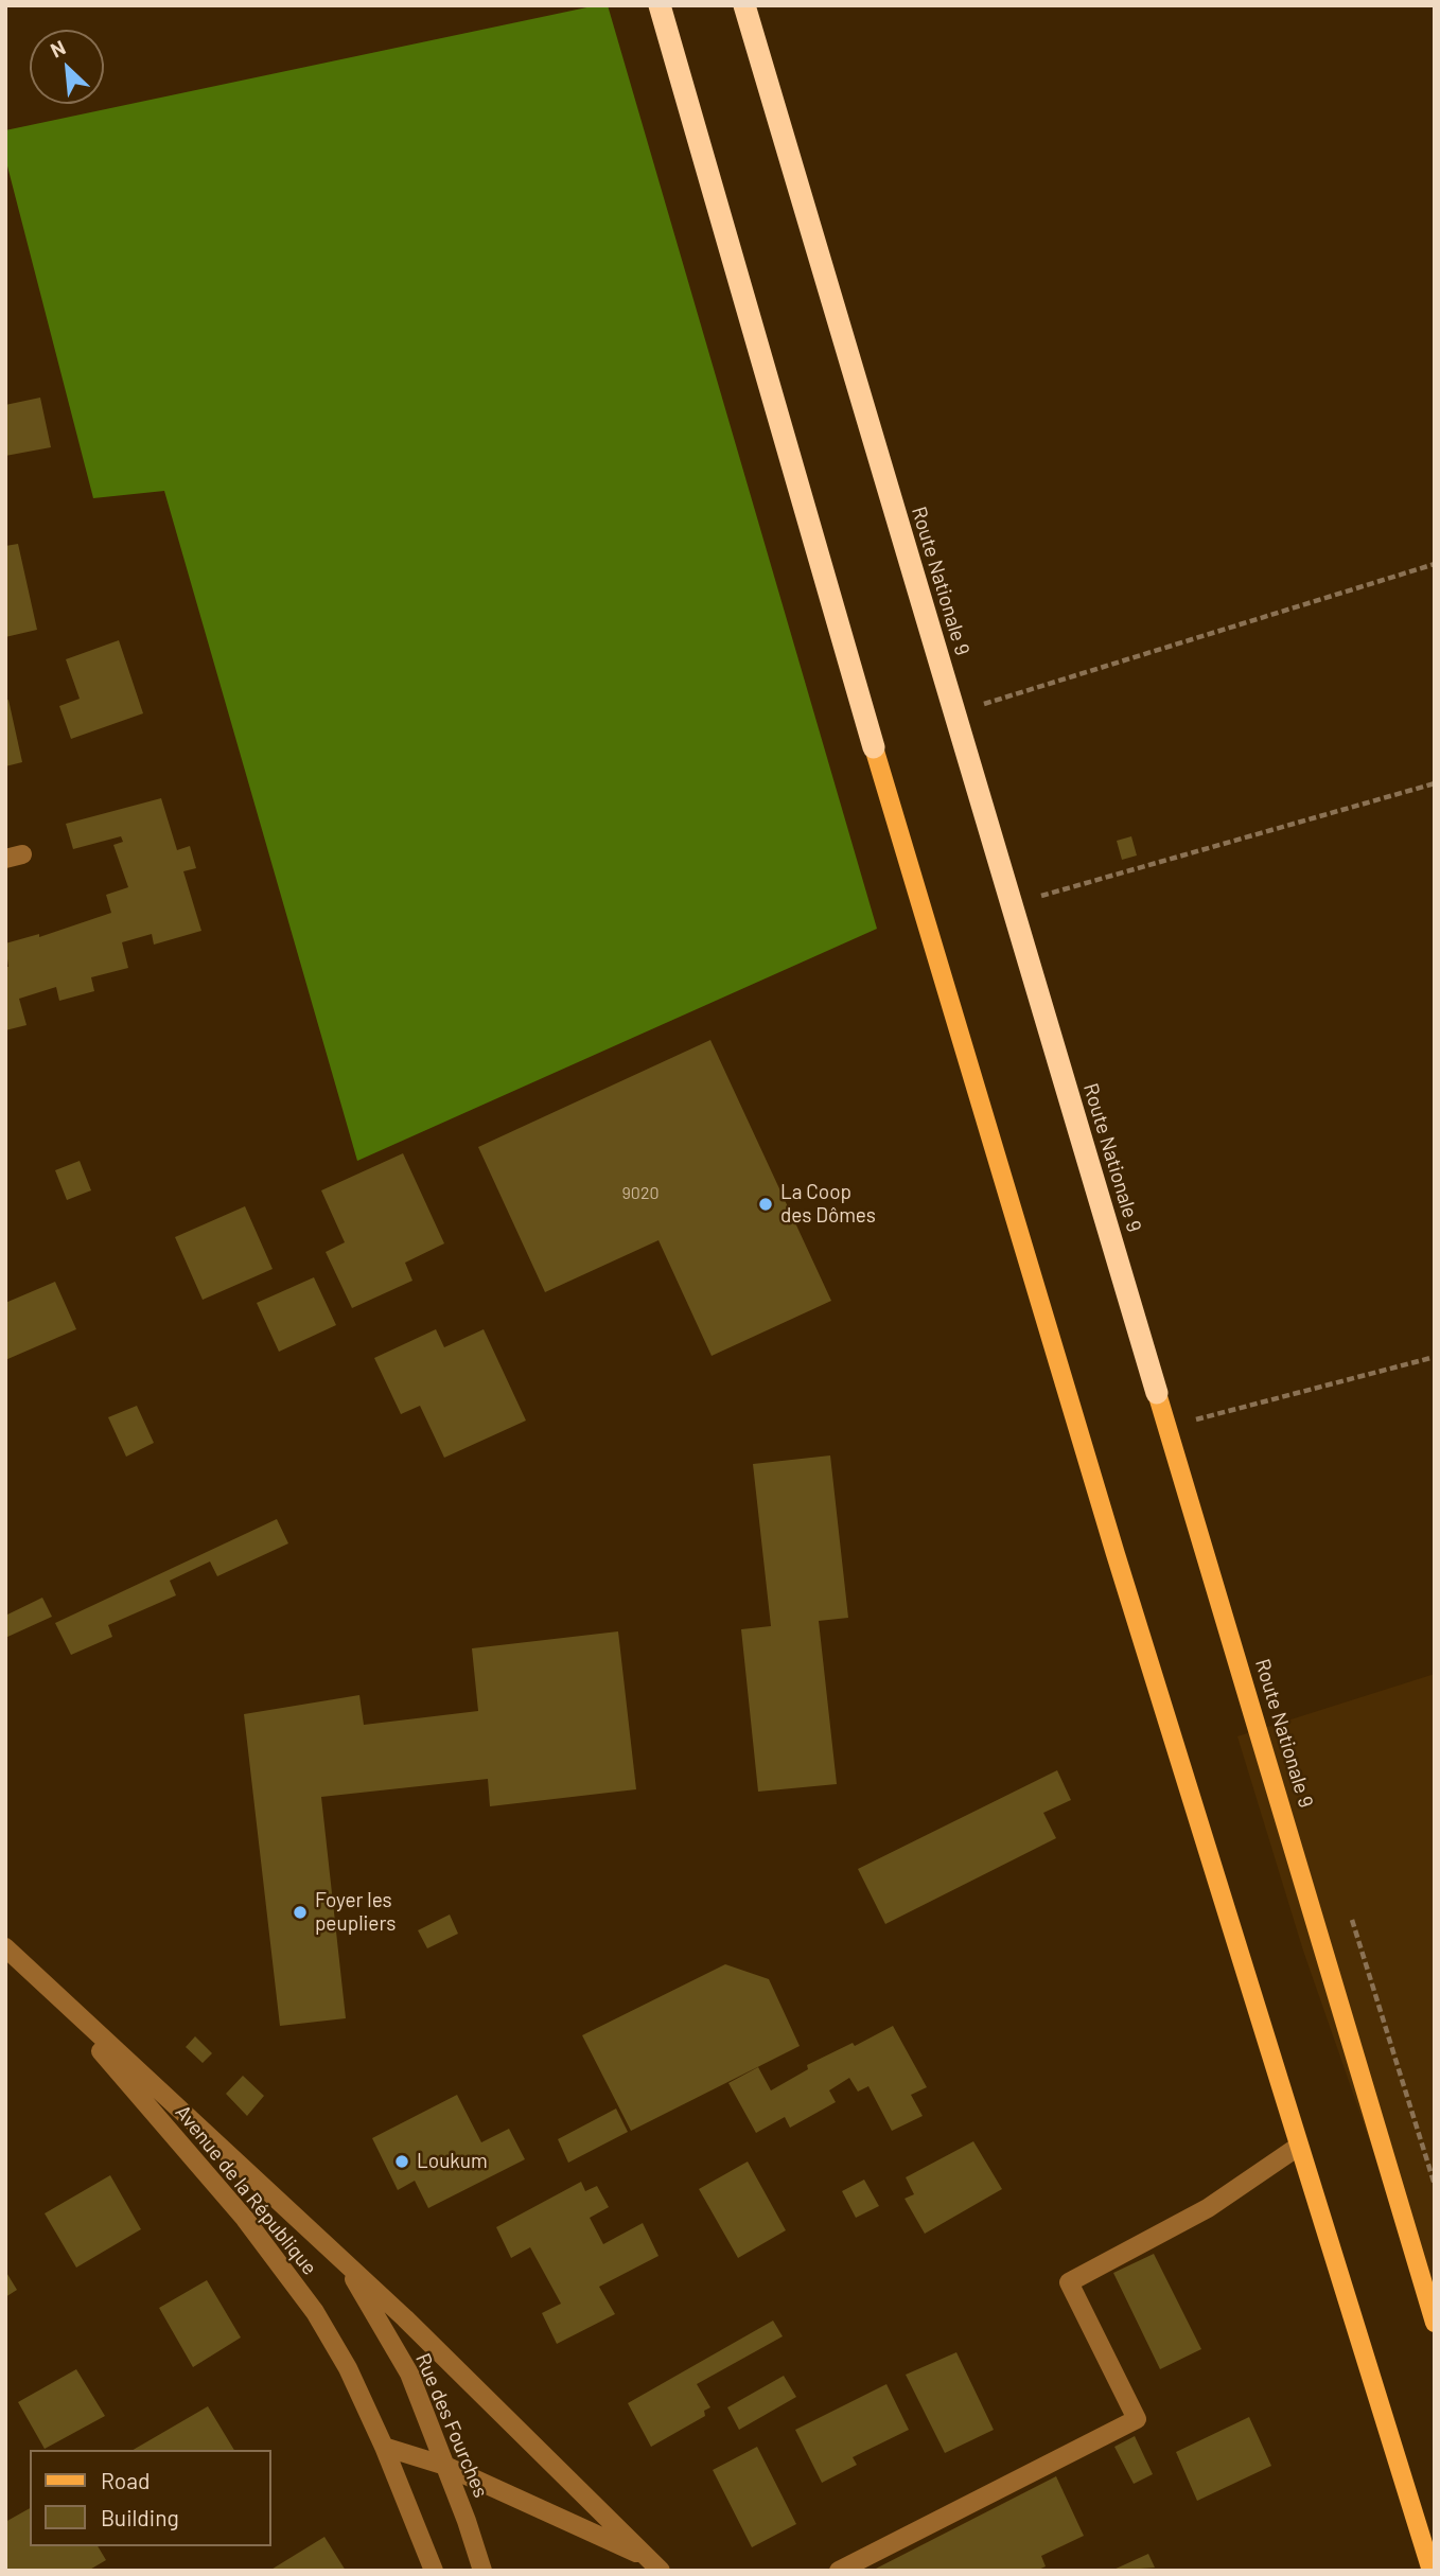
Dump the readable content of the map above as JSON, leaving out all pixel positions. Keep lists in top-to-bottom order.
{
  "streets": {
    "highway": ["Route Nationale 9"],
    "street": ["Avenue de la République", "Rue des Fourches"]
  },
  "crossings": [
    ["Avenue de la République", "Rue des Fourches"]
  ],
  "places": ["La Coop des Dômes", "Foyer les peupliers", "Loukum"],
  "house_numbers": ["9020"],
  "legend": ["Road", "Building"],
  "north": "top left"
}
